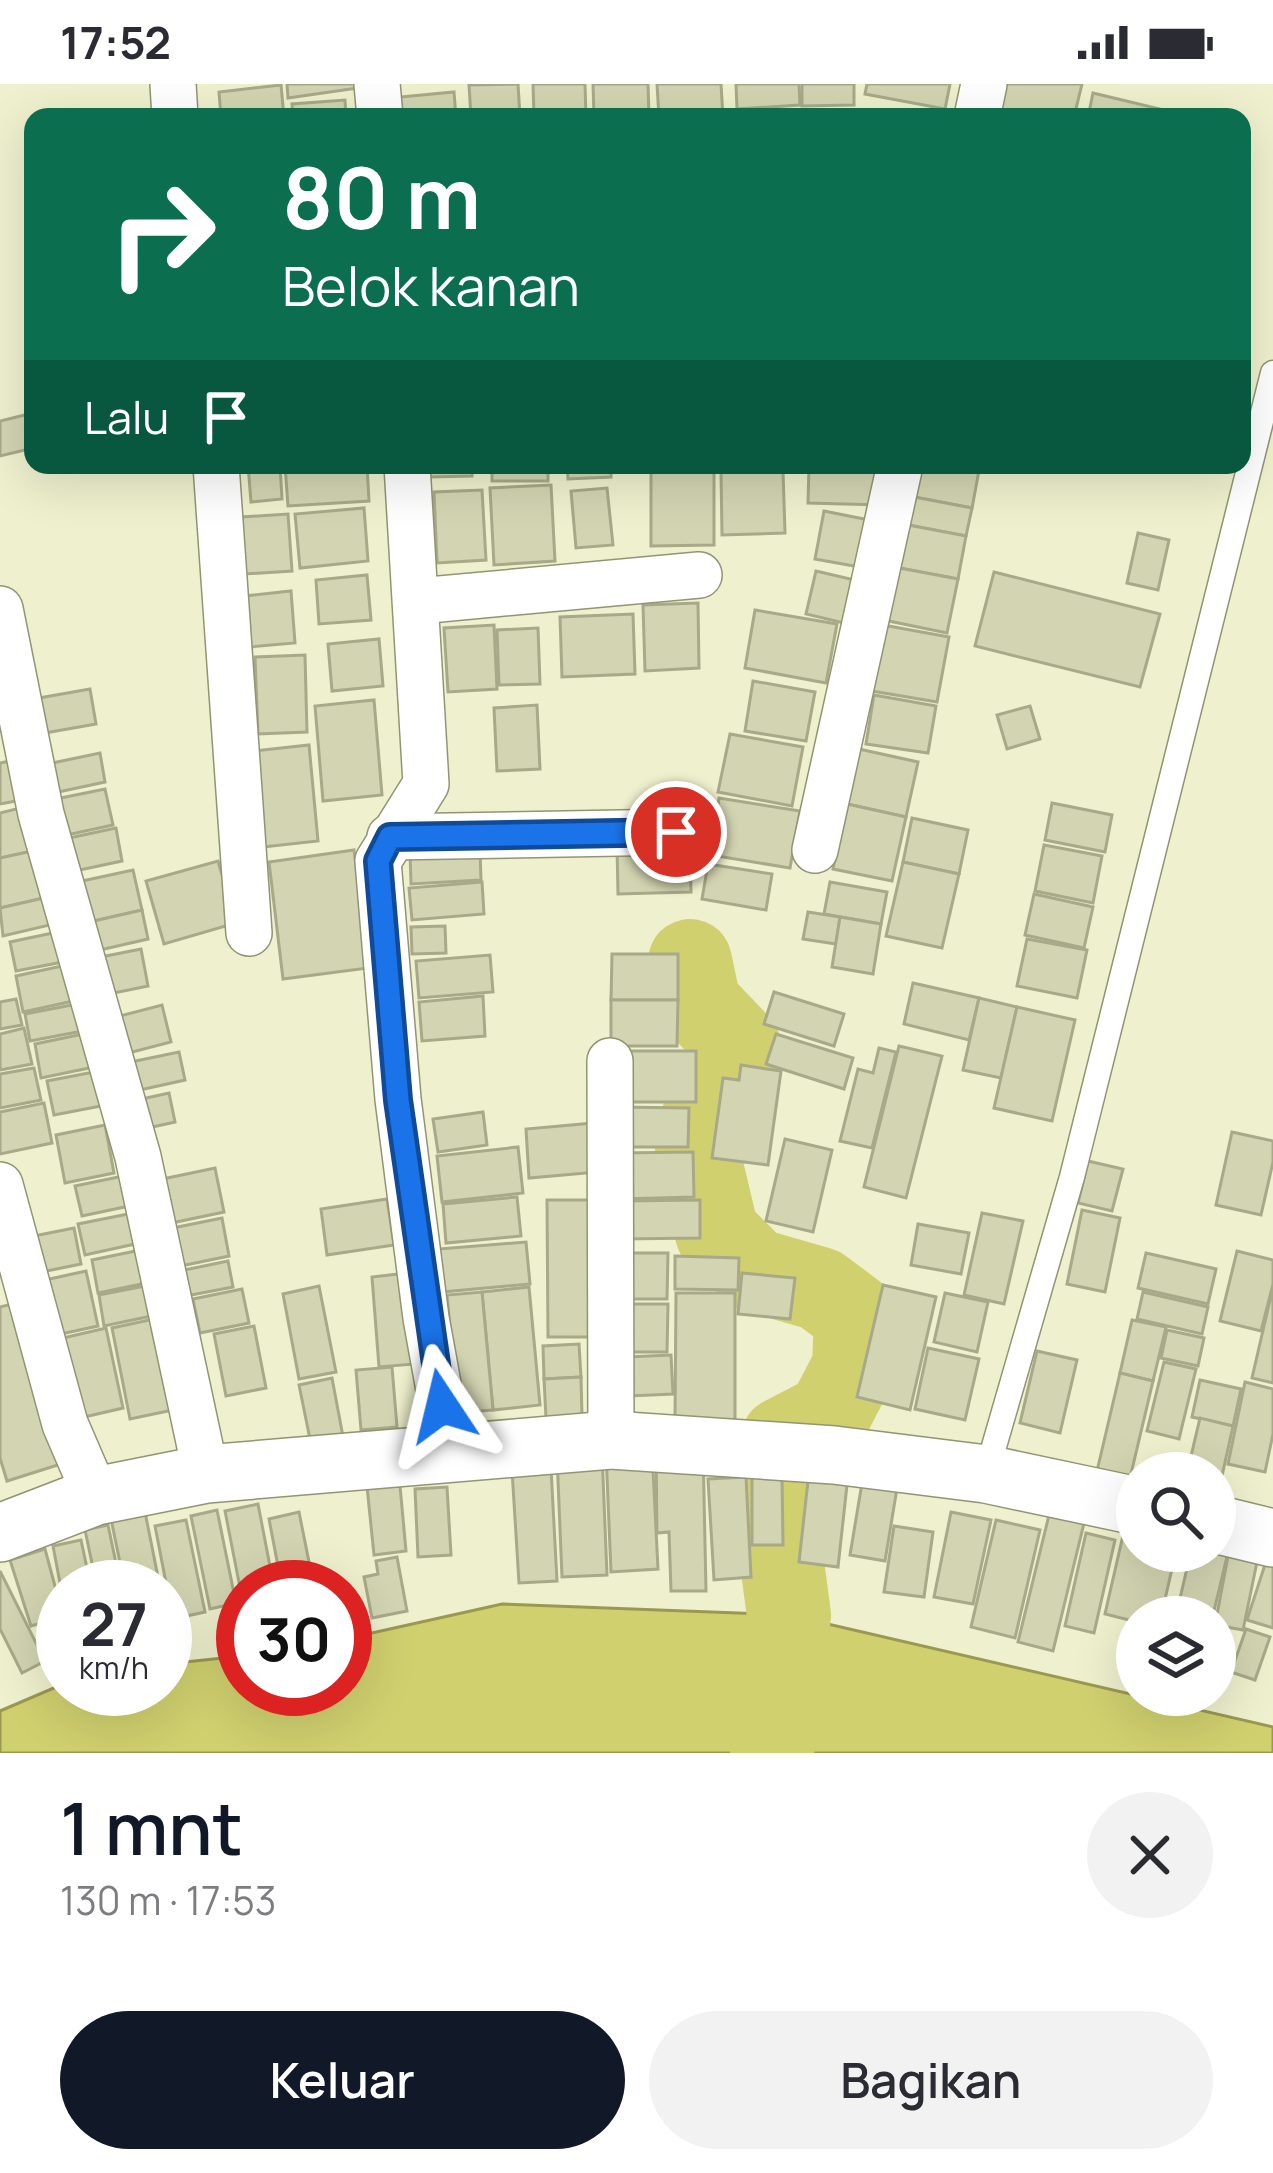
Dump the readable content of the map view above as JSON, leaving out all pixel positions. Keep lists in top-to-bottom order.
{
  "page": {
    "status": "17:52",
    "turn": ["80 m", "Belok kanan"],
    "then": "Lalu",
    "speed": "27 km/h",
    "limit": "30",
    "heading": ["1 mnt", "130 m · 17:53"],
    "buttons": ["Keluar", "Bagikan"]
  }
}
